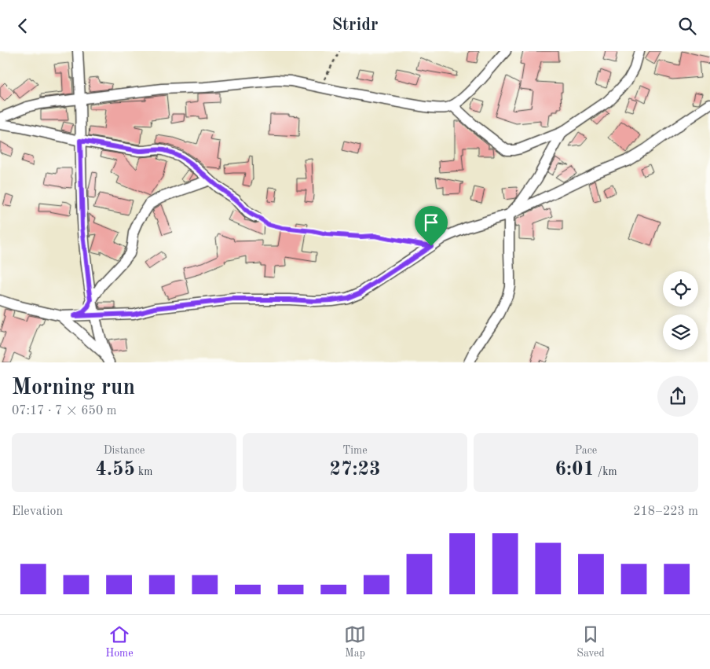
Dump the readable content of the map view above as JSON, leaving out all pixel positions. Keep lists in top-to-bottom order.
{
  "page": {
    "header": "Stridr",
    "heading": ["Morning run", "07:17 · 7 × 650 m"],
    "stats": [
      ["Distance", "4.55 km"],
      ["Time", "27:23"],
      ["Pace", "6:01 /km"]
    ],
    "chart": ["Elevation", "218–223 m"],
    "tabs": ["Home", "Map", "Saved"]
  }
}
